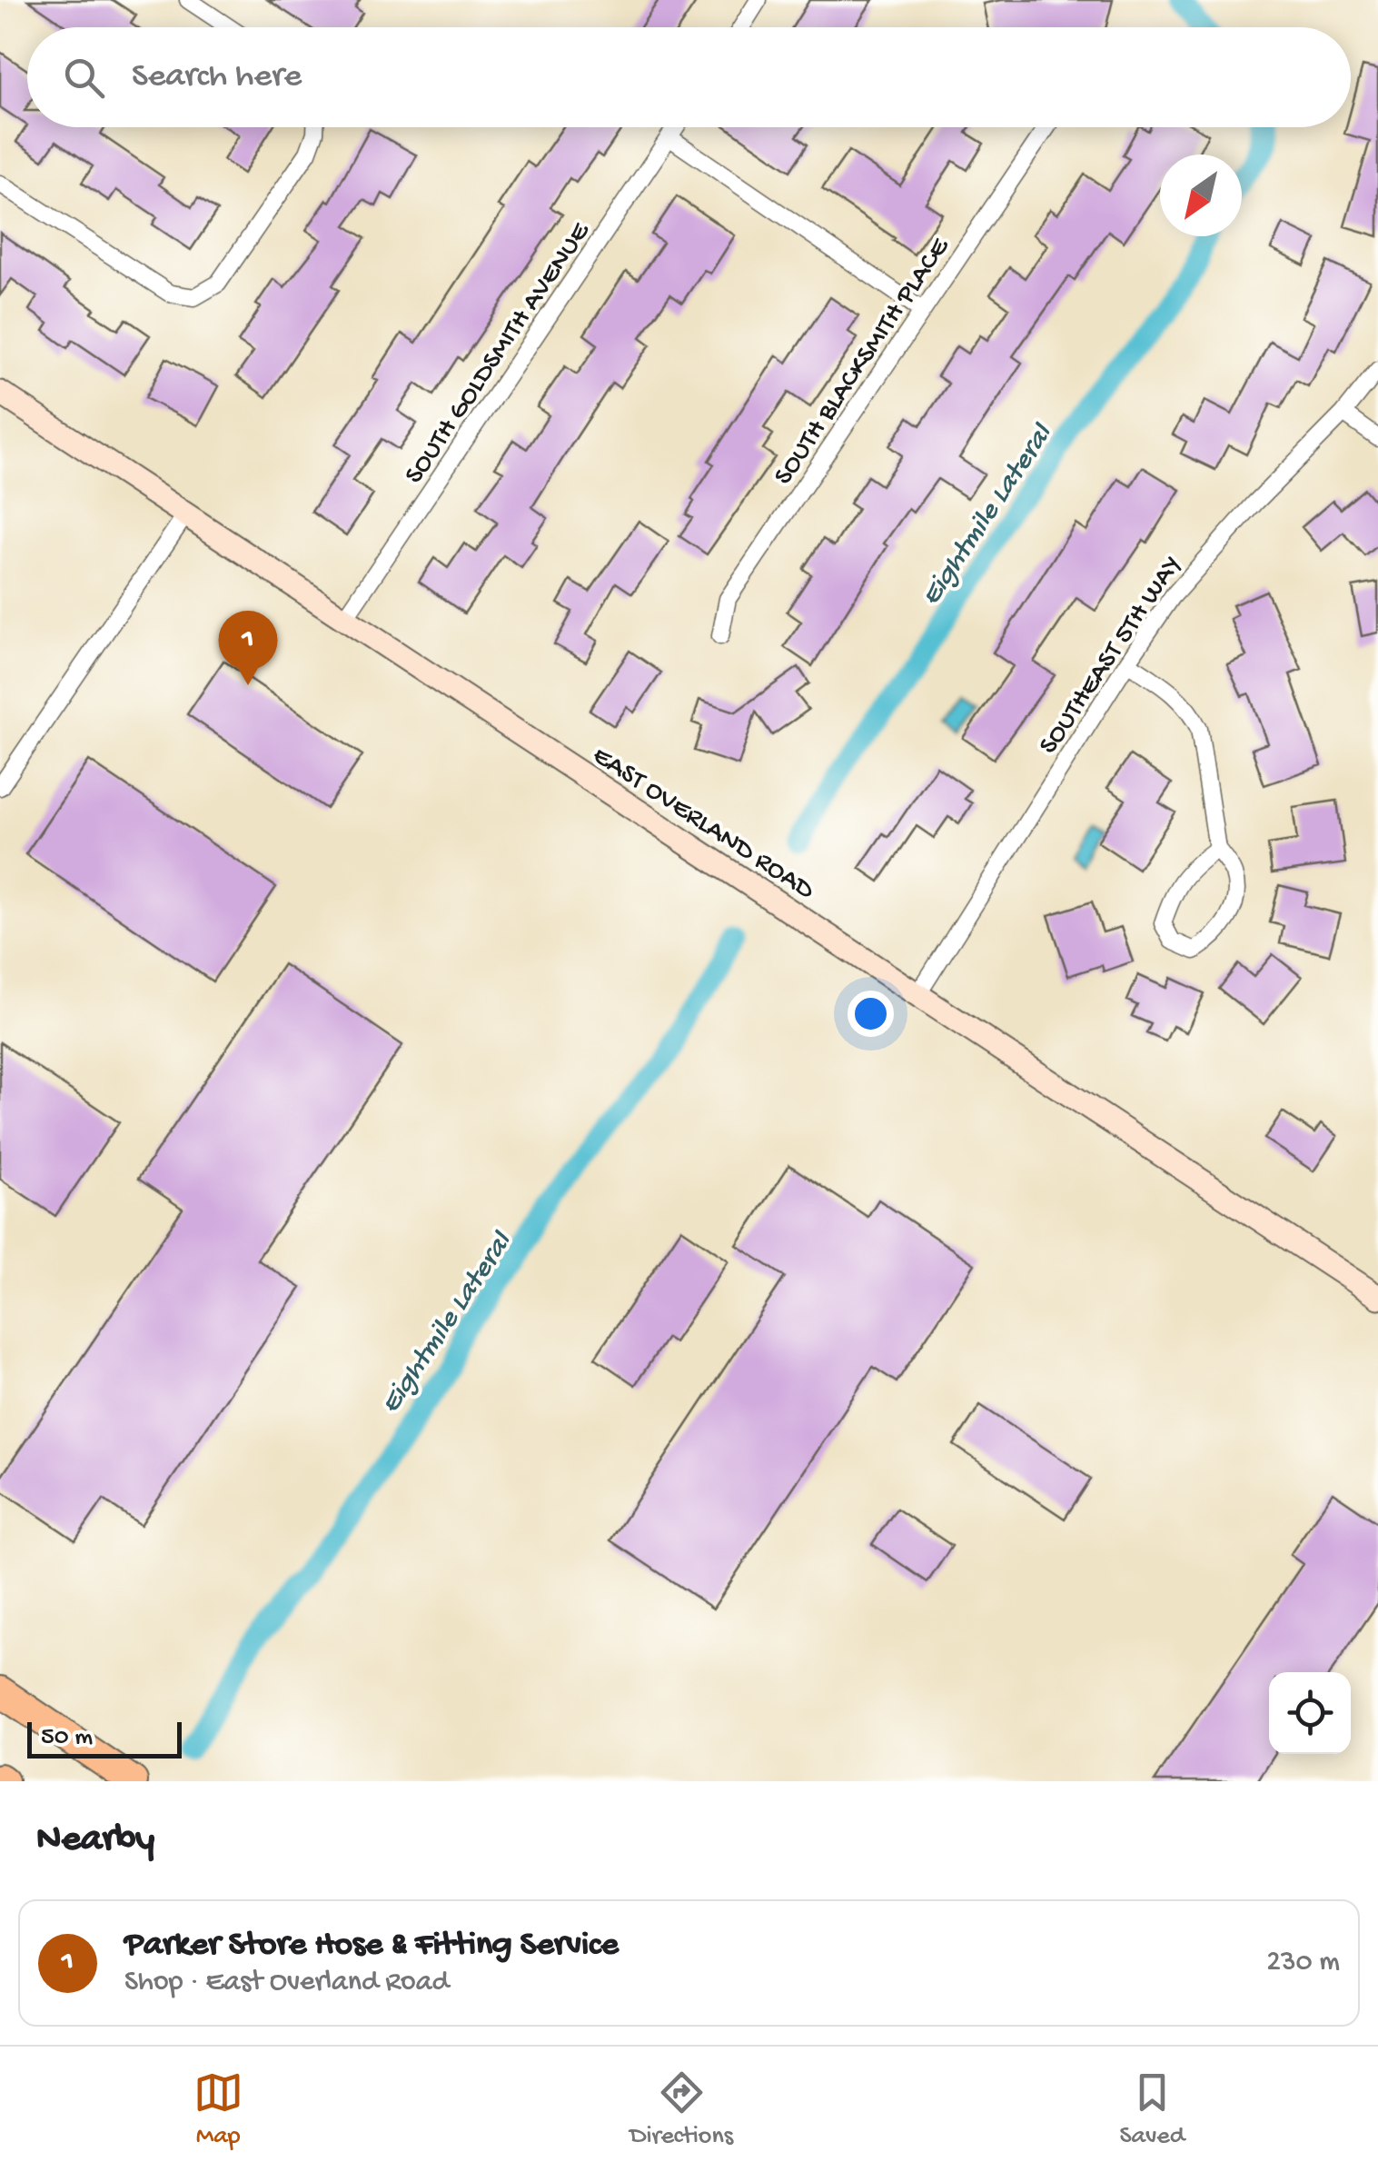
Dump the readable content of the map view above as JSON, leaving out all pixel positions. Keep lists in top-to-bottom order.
{
  "streets": {
    "main road": ["EAST OVERLAND ROAD"],
    "street": ["SOUTH GOLDSMITH AVENUE", "SOUTH BLACKSMITH PLACE", "SOUTHEAST 5TH WAY"]
  },
  "crossings": [
    ["SOUTH GOLDSMITH AVENUE", "EAST OVERLAND ROAD"],
    ["SOUTHEAST 5TH WAY", "EAST OVERLAND ROAD"]
  ],
  "water": ["Eightmile Lateral"],
  "scale_bar": "50 m",
  "north": "bottom left",
  "page": {
    "search": "Search here",
    "pins": "1",
    "scale": "50 m",
    "heading": "Nearby",
    "list": [
      {
        "mark": "1",
        "name": "Parker Store Hose & Fitting Service",
        "note": "Shop · East Overland Road",
        "value": "230 m"
      }
    ],
    "nav": ["Map", "Directions", "Saved"]
  }
}
